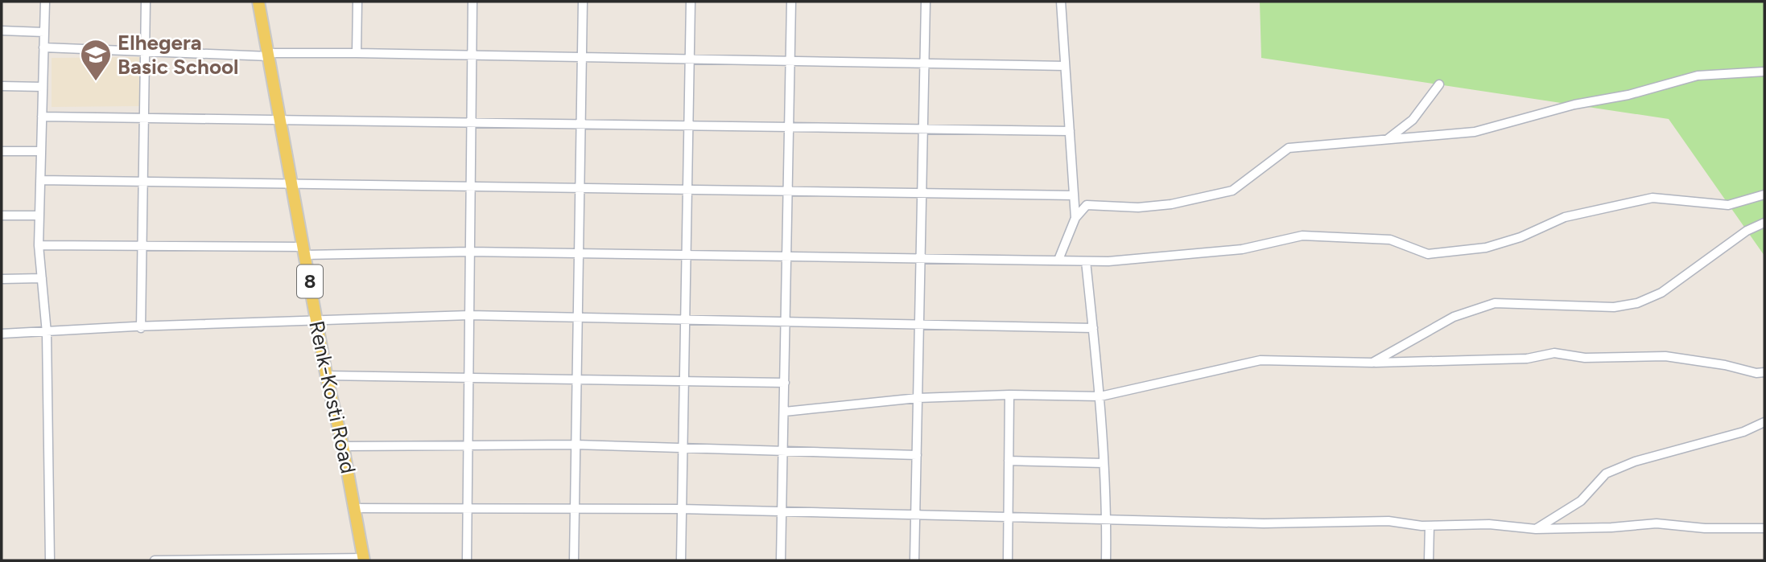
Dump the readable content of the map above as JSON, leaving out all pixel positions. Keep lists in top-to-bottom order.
{
  "streets": {
    "main road": ["8", "Renk-Kosti Road"]
  },
  "places": {
    "school or university": ["Elhegera Basic School"]
  }
}
